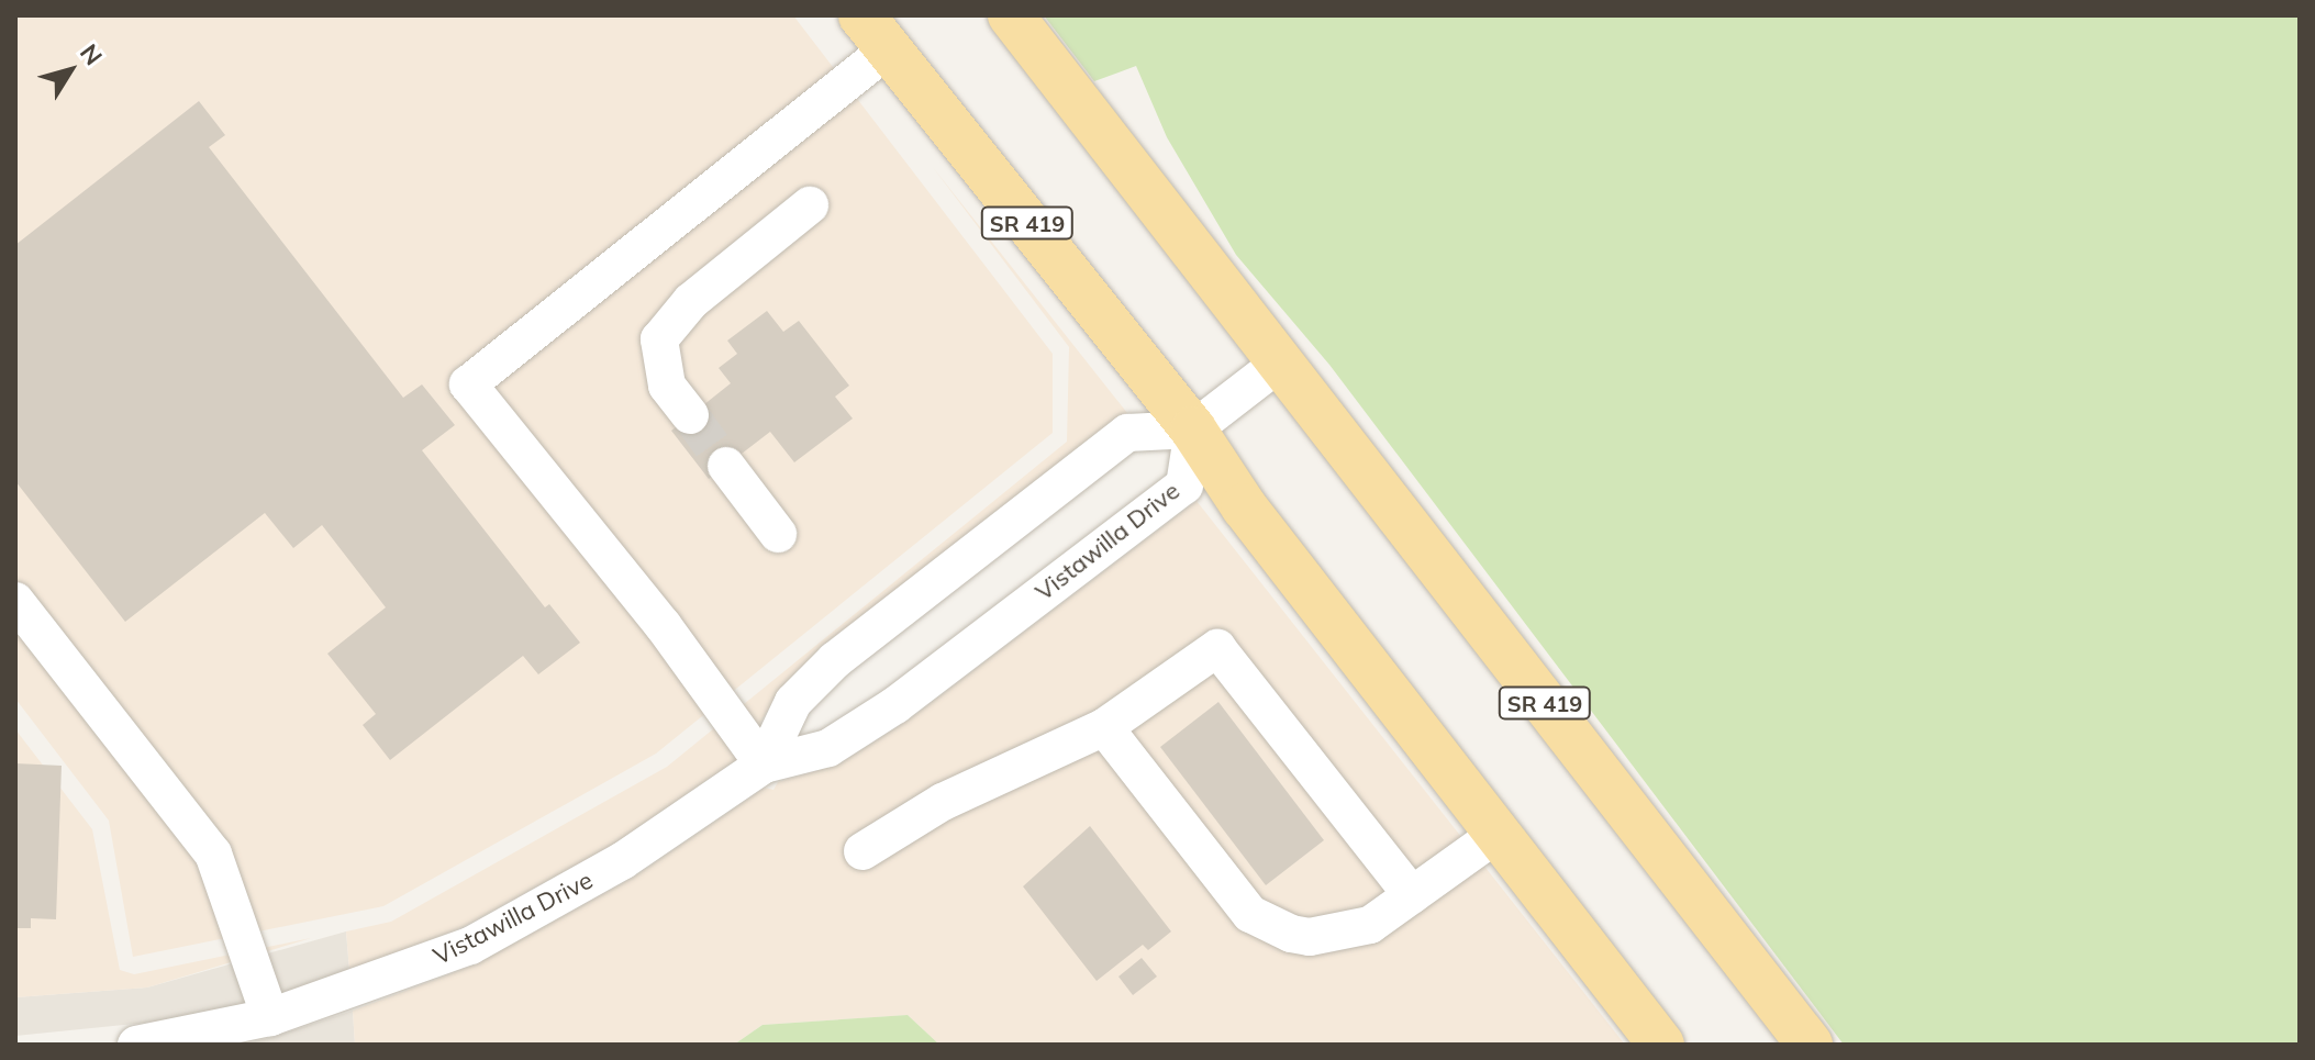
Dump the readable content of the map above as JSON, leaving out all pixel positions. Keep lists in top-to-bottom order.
{
  "streets": {
    "main road": ["SR 419"],
    "street": ["Vistawilla Drive"]
  },
  "crossings": [
    ["SR 419", "Vistawilla Drive"]
  ],
  "north": "top right"
}
